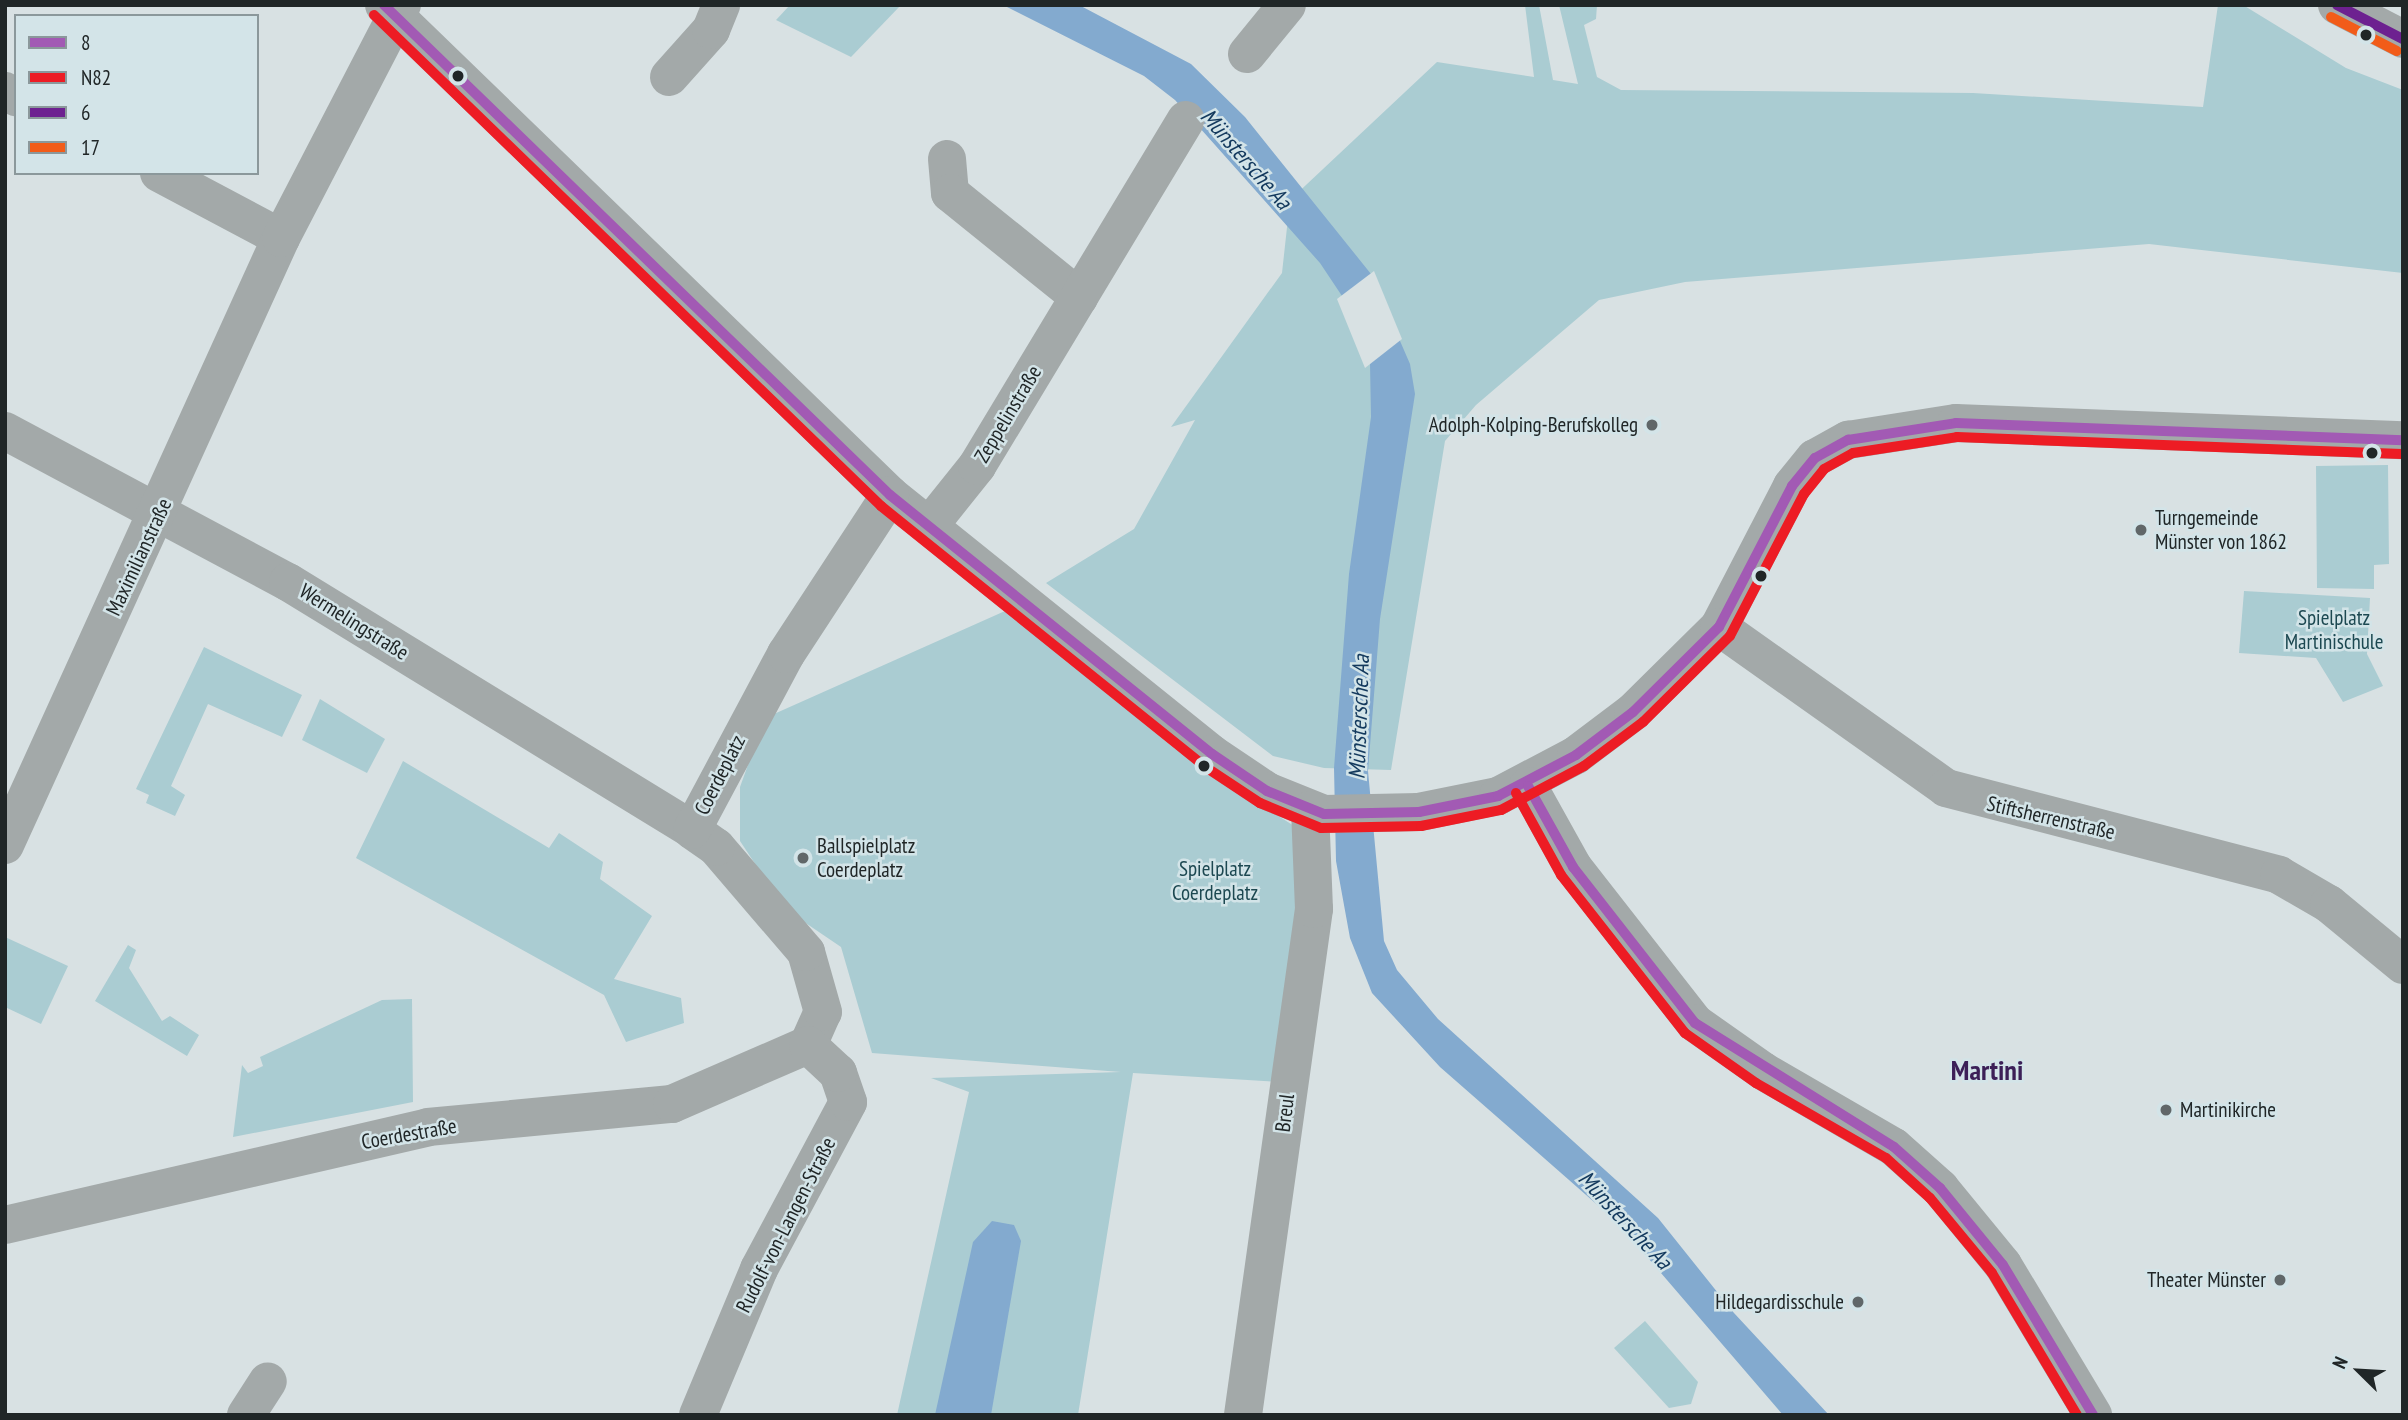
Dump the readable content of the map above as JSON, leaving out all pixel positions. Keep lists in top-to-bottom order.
{
  "streets": {
    "street": [
      "Zeppelinstraße",
      "Maximilianstraße",
      "Wermelingstraße",
      "Coerdeplatz",
      "Stiftsherrenstraße",
      "Breul",
      "Coerdestraße",
      "Rudolf-von-Langen-Straße"
    ]
  },
  "crossings": [
    ["Maximilianstraße", "Wermelingstraße"],
    ["Wermelingstraße", "Coerdeplatz"],
    ["Coerdeplatz", "Coerdestraße"],
    ["Coerdeplatz", "Rudolf-von-Langen-Straße"],
    ["Coerdestraße", "Rudolf-von-Langen-Straße"]
  ],
  "districts": ["Martini"],
  "water": ["Münstersche Aa"],
  "parks": ["Spielplatz Martinischule", "Spielplatz Coerdeplatz"],
  "places": [
    "Adolph-Kolping-Berufskolleg",
    "Turngemeinde Münster von 1862",
    "Ballspielplatz Coerdeplatz",
    "Martinikirche",
    "Theater Münster",
    "Hildegardisschule"
  ],
  "lines": [
    "transit line 8",
    "transit line 6",
    "transit line N82",
    "transit line 17"
  ],
  "legend": [
    "8",
    "N82",
    "6",
    "17"
  ],
  "north": "top left"
}
